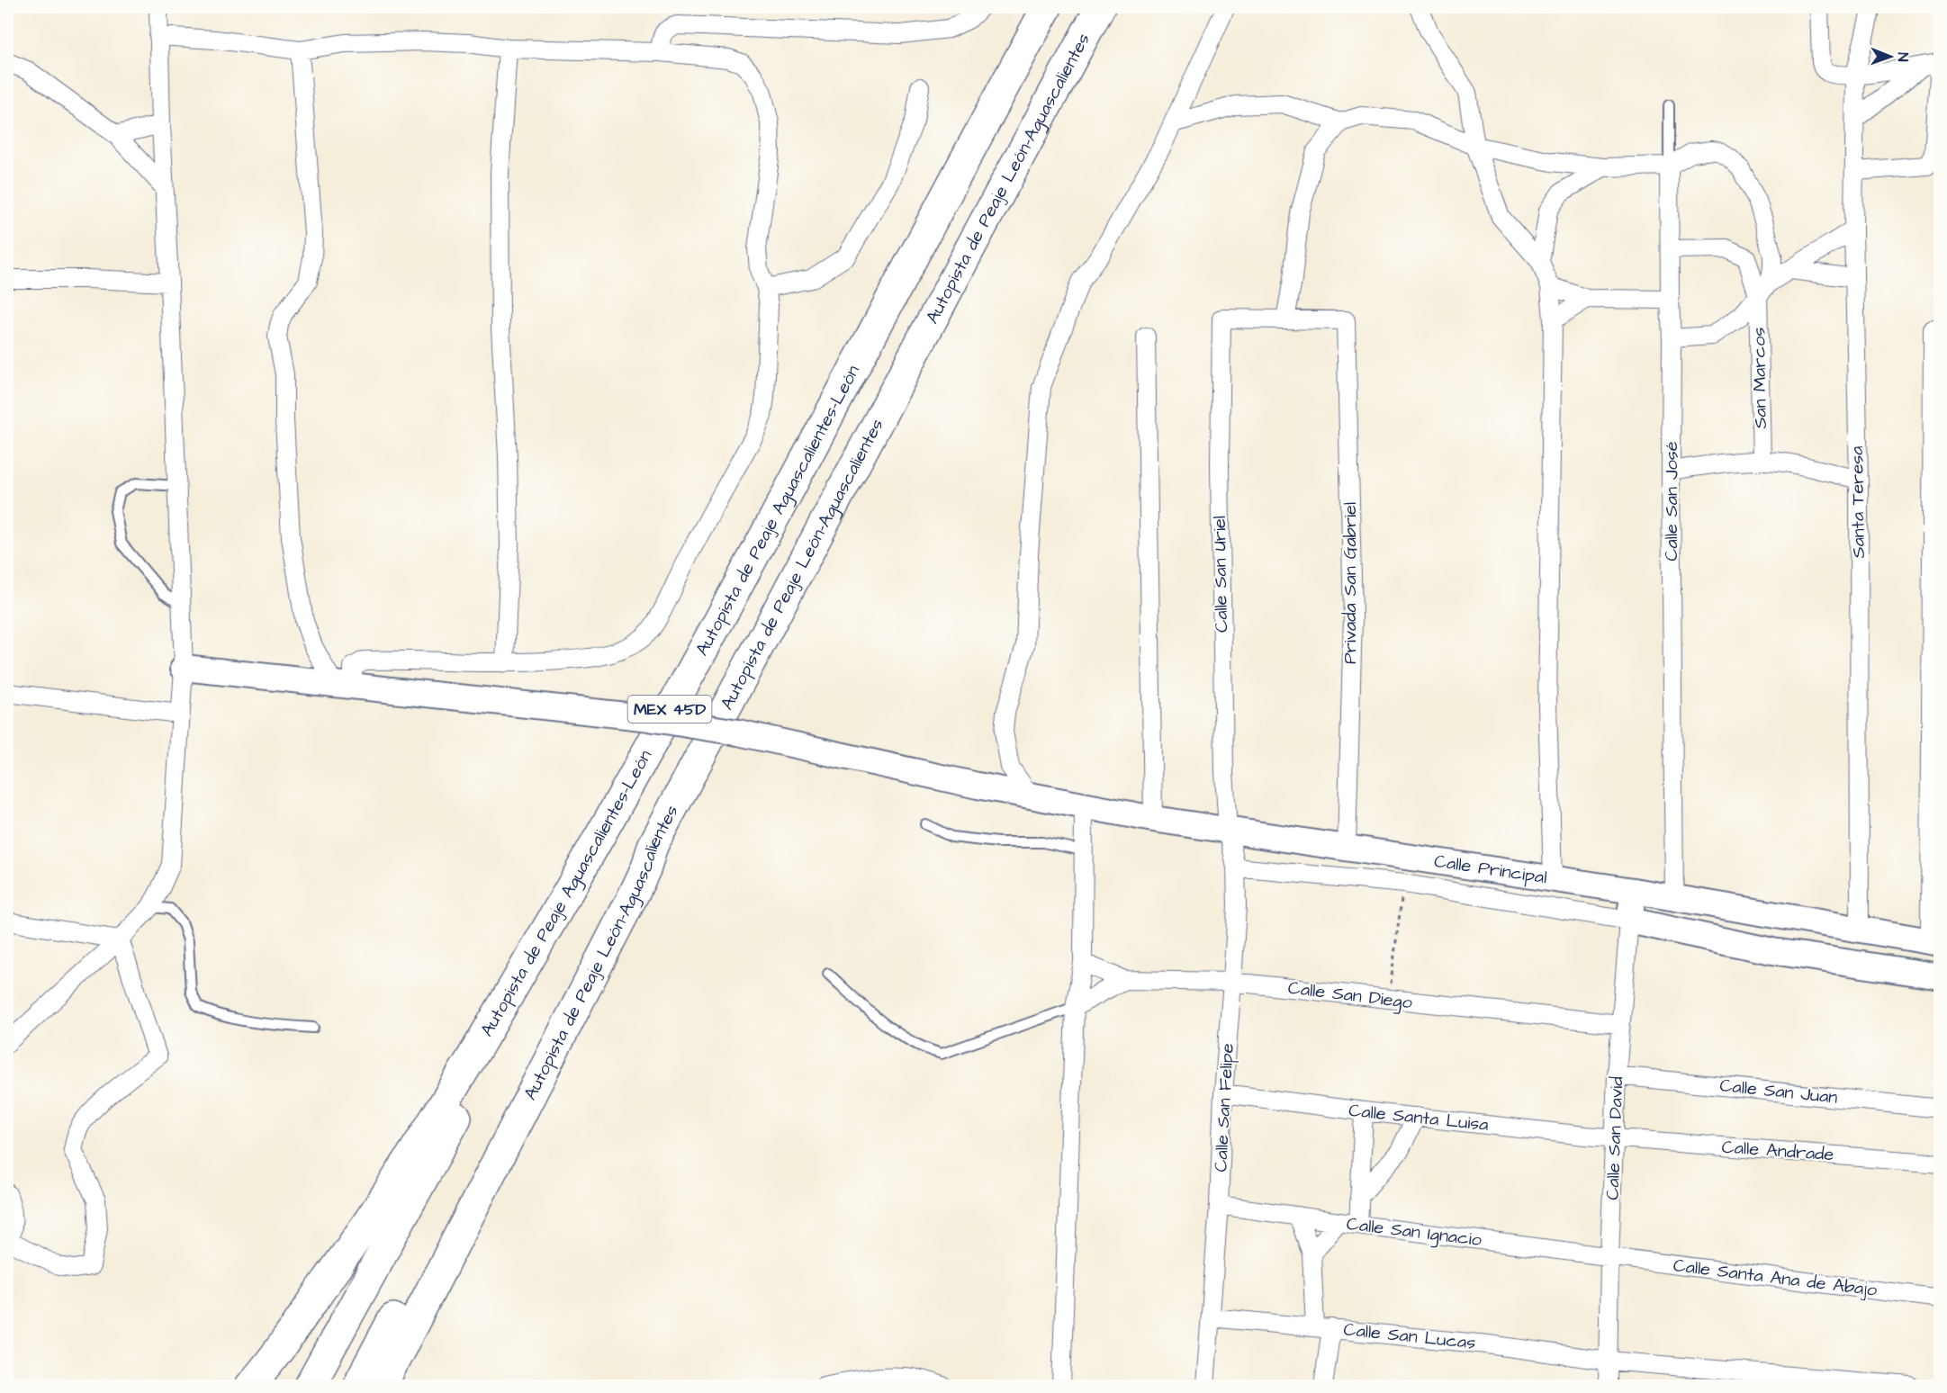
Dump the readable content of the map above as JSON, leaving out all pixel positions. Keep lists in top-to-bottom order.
{
  "streets": {
    "highway": ["Autopista de Peaje León-Aguascalientes", "Autopista de Peaje Aguascalientes-León", "MEX 45D"],
    "street": [
      "San Marcos",
      "Calle San José",
      "Santa Teresa",
      "Calle San Uriel",
      "Privada San Gabriel",
      "Calle Principal",
      "Calle San Diego",
      "Calle San Juan",
      "Calle San Felipe",
      "Calle Santa Luisa",
      "Calle San David",
      "Calle Andrade",
      "Calle San Ignacio",
      "Calle Santa Ana de Abajo",
      "Calle San Lucas"
    ]
  },
  "crossings": [
    ["Calle San José", "Calle Principal"],
    ["Santa Teresa", "Calle Principal"],
    ["Calle San Uriel", "Privada San Gabriel"],
    ["Calle San Uriel", "Calle Principal"],
    ["Calle San Uriel", "Calle San Felipe"],
    ["Privada San Gabriel", "Calle Principal"],
    ["Calle Principal", "Calle San Felipe"],
    ["Calle Principal", "Calle San David"],
    ["Calle San Diego", "Calle San Felipe"],
    ["Calle San Diego", "Calle San David"],
    ["Calle San Juan", "Calle San David"],
    ["Calle San Felipe", "Calle Santa Luisa"],
    ["Calle San Felipe", "Calle San Ignacio"],
    ["Calle San Felipe", "Calle San Lucas"],
    ["Calle Santa Luisa", "Calle San David"],
    ["Calle Santa Luisa", "Calle Andrade"],
    ["Calle San David", "Calle Andrade"],
    ["Calle San David", "Calle San Ignacio"],
    ["Calle San David", "Calle Santa Ana de Abajo"],
    ["Calle San David", "Calle San Lucas"],
    ["Calle San Ignacio", "Calle Santa Ana de Abajo"]
  ],
  "north": "right"
}
